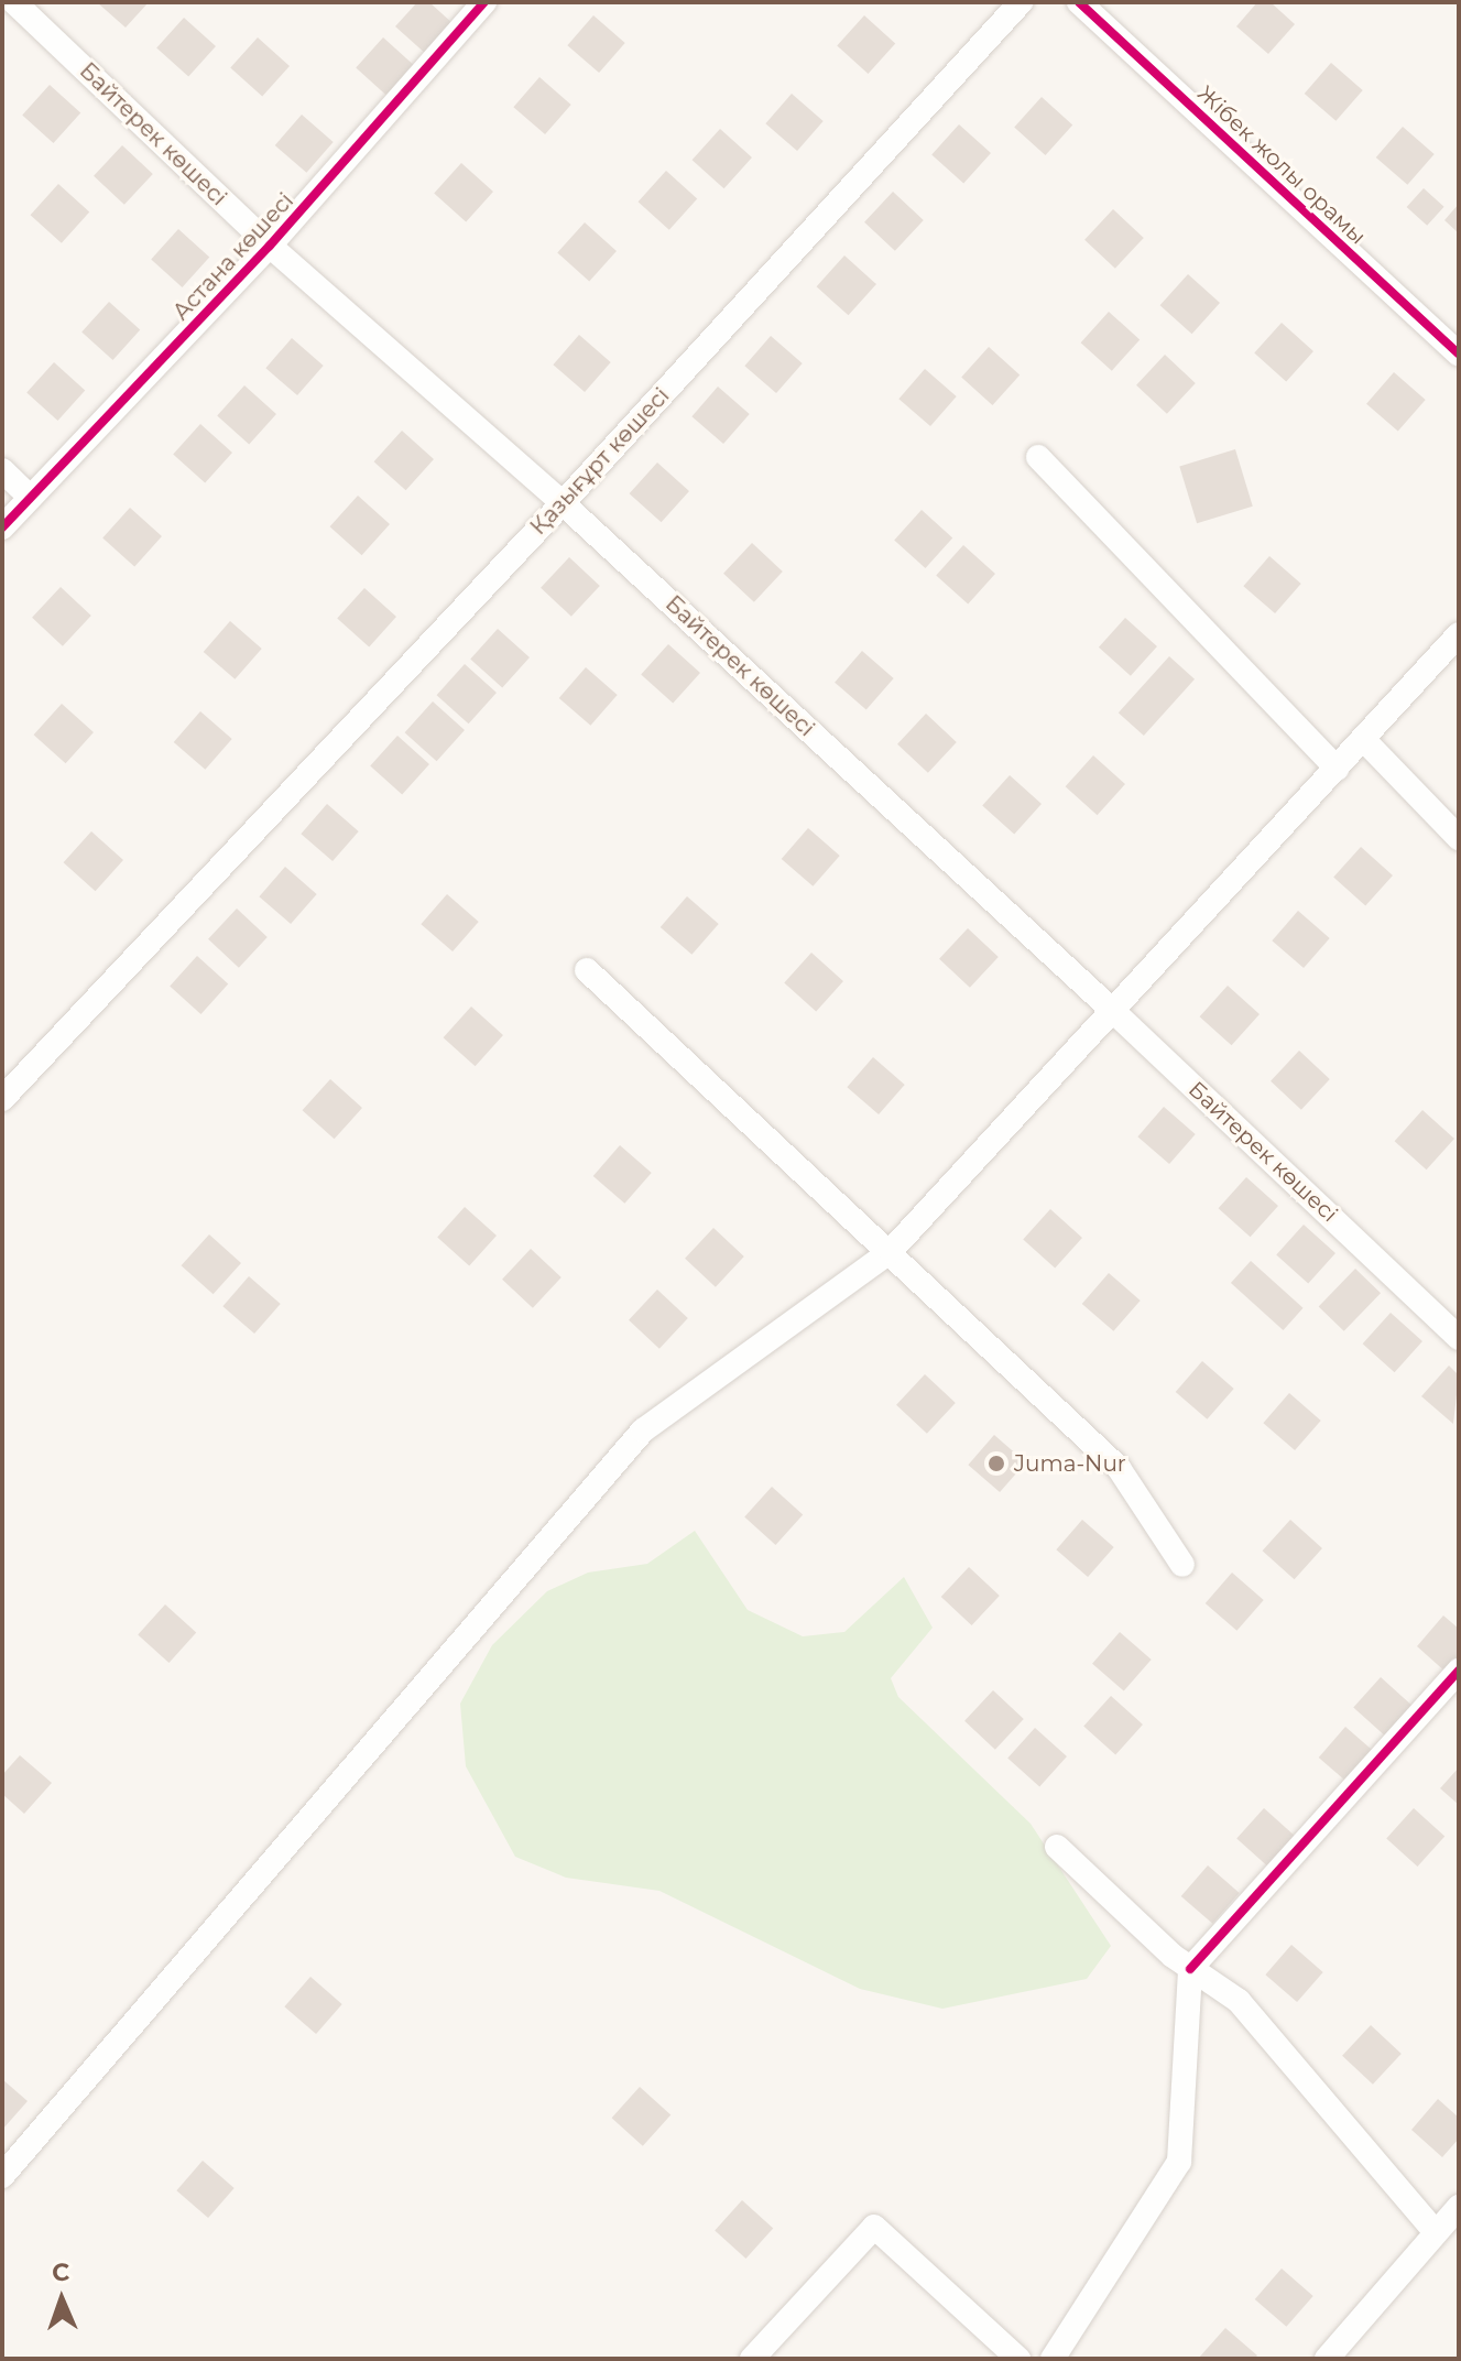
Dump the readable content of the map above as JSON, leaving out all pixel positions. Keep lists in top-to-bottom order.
{
  "streets": {
    "street": [
      "Байтерек көшесі",
      "Жібек жолы орамы",
      "Астана көшесі",
      "Қазығұрт көшесі"
    ]
  },
  "crossings": [
    ["Байтерек көшесі", "Астана көшесі"],
    ["Байтерек көшесі", "Қазығұрт көшесі"]
  ],
  "places": ["Juma-Nur"],
  "north": "top"
}
